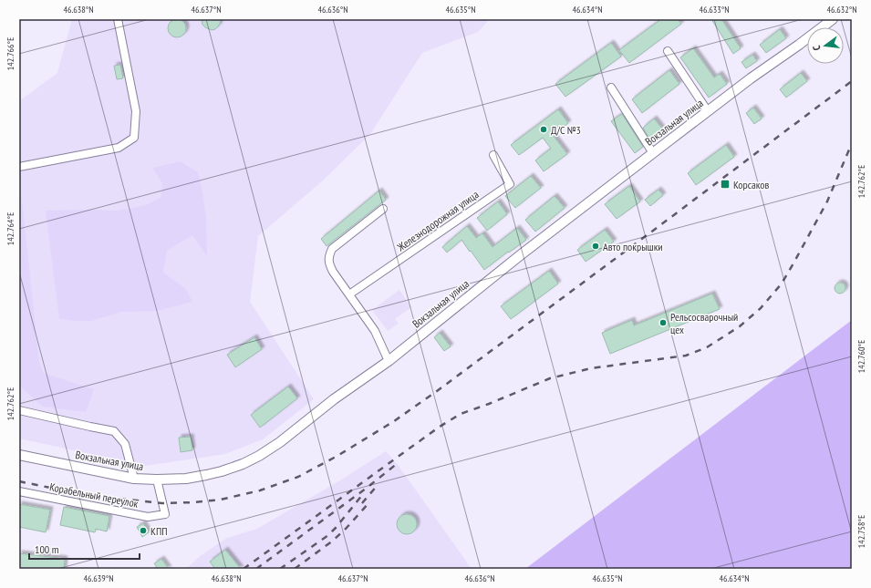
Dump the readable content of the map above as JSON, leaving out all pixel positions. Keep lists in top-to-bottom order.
{
  "streets": {
    "main road": ["Вокзальная улица"],
    "street": ["Железнодорожная улица", "Корабельный переулок"]
  },
  "crossings": [
    ["Вокзальная улица", "Корабельный переулок"]
  ],
  "places": {
    "other": [
      "Д/С №3",
      "Авто покрышки",
      "Рельсосварочный цех",
      "КПП"
    ],
    "transit": ["Корсаков"]
  },
  "scale_bar": "100 m",
  "north": "left",
  "coordinates": [
    "46.638°N",
    "46.637°N",
    "46.636°N",
    "46.635°N",
    "46.634°N",
    "46.633°N",
    "46.632°N",
    "142.766°E",
    "142.762°E",
    "142.764°E",
    "142.760°E",
    "142.758°E",
    "46.639°N"
  ]
}
